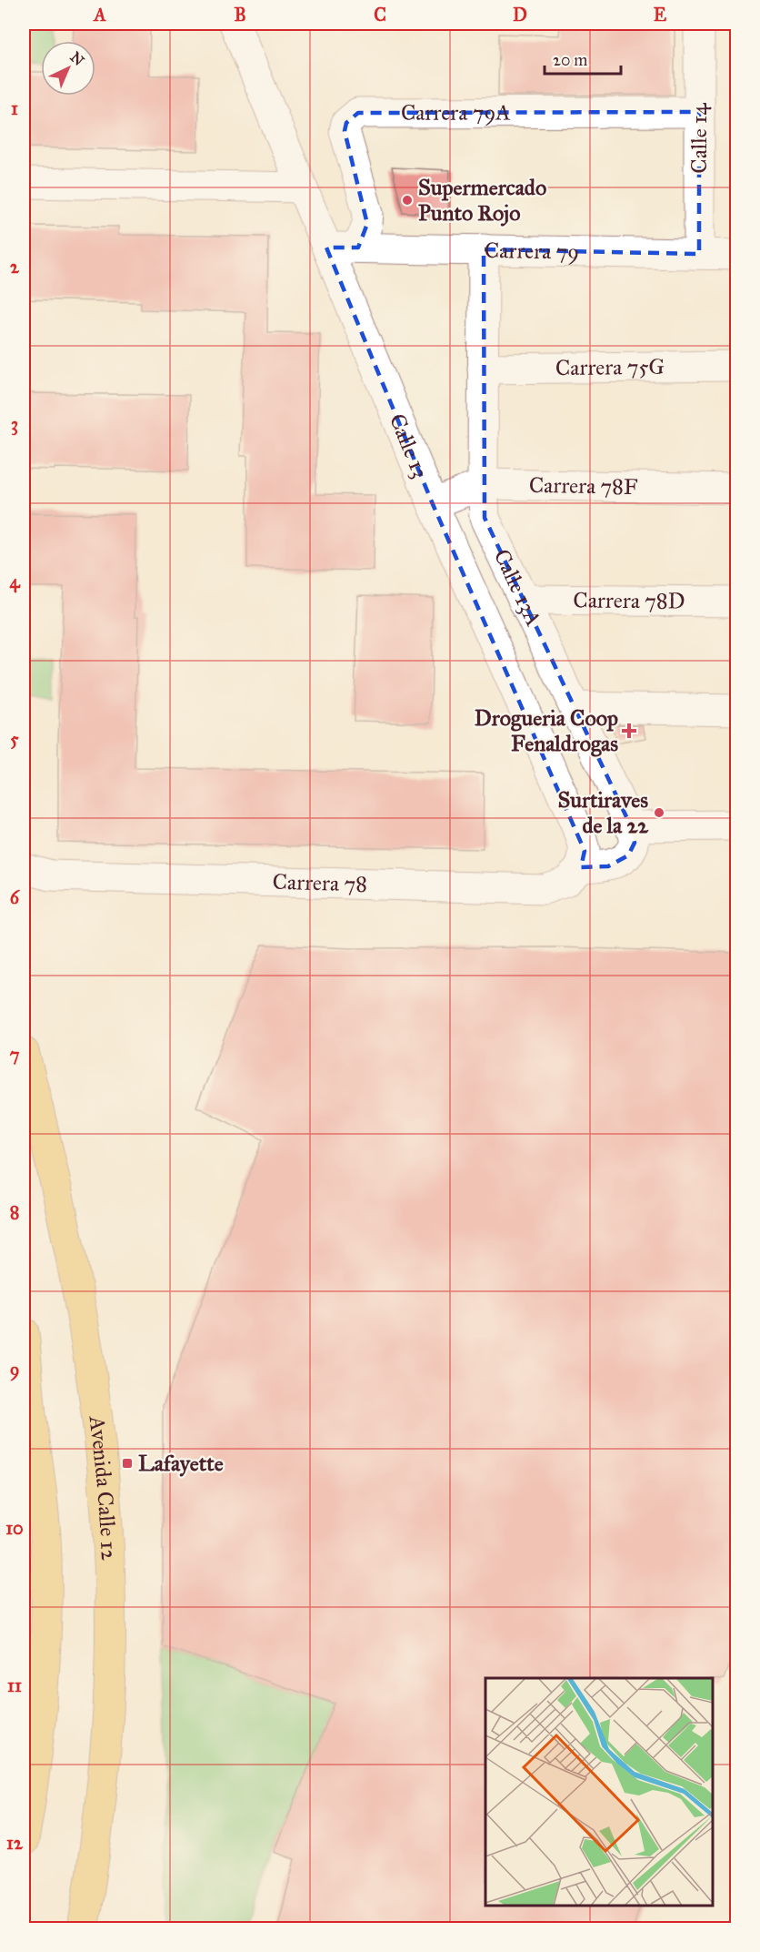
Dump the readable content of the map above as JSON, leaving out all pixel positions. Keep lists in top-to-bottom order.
{
  "streets": {
    "main road": ["Avenida Calle 12"],
    "street": [
      "Carrera 79A",
      "Calle 14",
      "Carrera 79",
      "Carrera 75G",
      "Calle 13",
      "Carrera 78F",
      "Calle 13A",
      "Carrera 78D",
      "Carrera 78"
    ]
  },
  "crossings": [
    ["Carrera 79A", "Calle 14"],
    ["Carrera 79A", "Carrera 79"],
    ["Calle 14", "Carrera 79"],
    ["Carrera 79", "Calle 13"],
    ["Carrera 79", "Calle 13A"],
    ["Carrera 75G", "Calle 13A"],
    ["Calle 13", "Carrera 78F"],
    ["Calle 13", "Calle 13A"],
    ["Calle 13", "Carrera 78"],
    ["Carrera 78F", "Calle 13A"],
    ["Calle 13A", "Carrera 78D"],
    ["Calle 13A", "Carrera 78"]
  ],
  "places": {
    "other": ["Supermercado Punto Rojo", "Surtiraves de la 22"],
    "health": ["Drogueria Coop Fenaldrogas"],
    "transit": ["Lafayette"]
  },
  "scale_bar": "20 m",
  "north": "top right",
  "grid": {
    "columns": [
      "A",
      "B",
      "C",
      "D",
      "E"
    ],
    "rows": [
      "1",
      "2",
      "3",
      "4",
      "5",
      "6",
      "7",
      "8",
      "9",
      "10",
      "11",
      "12"
    ]
  }
}
